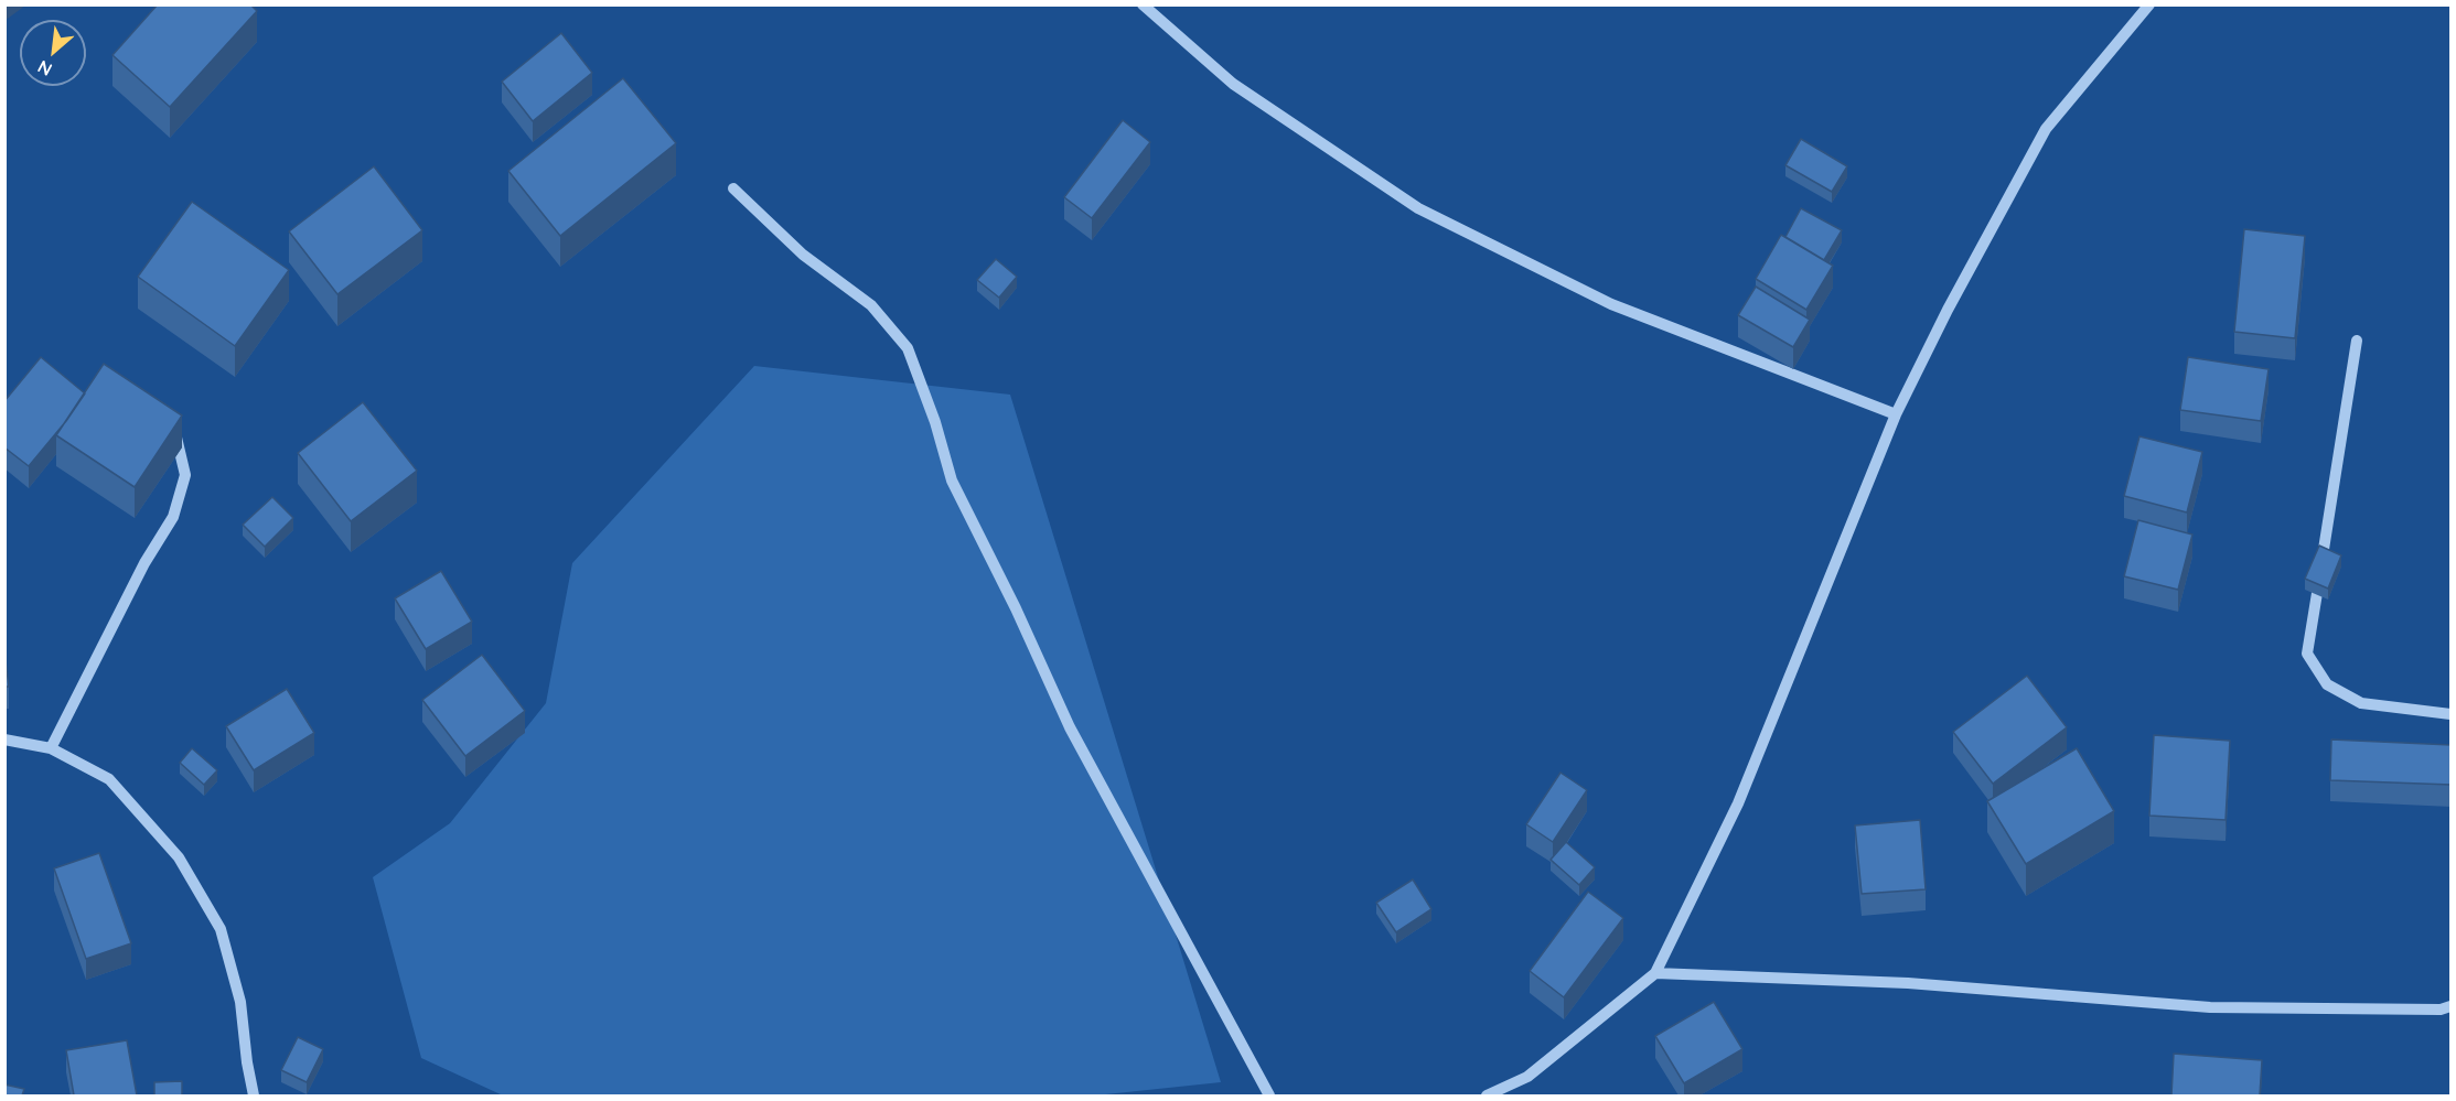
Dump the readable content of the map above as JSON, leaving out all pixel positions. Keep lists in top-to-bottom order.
{
  "north": "bottom left"
}
